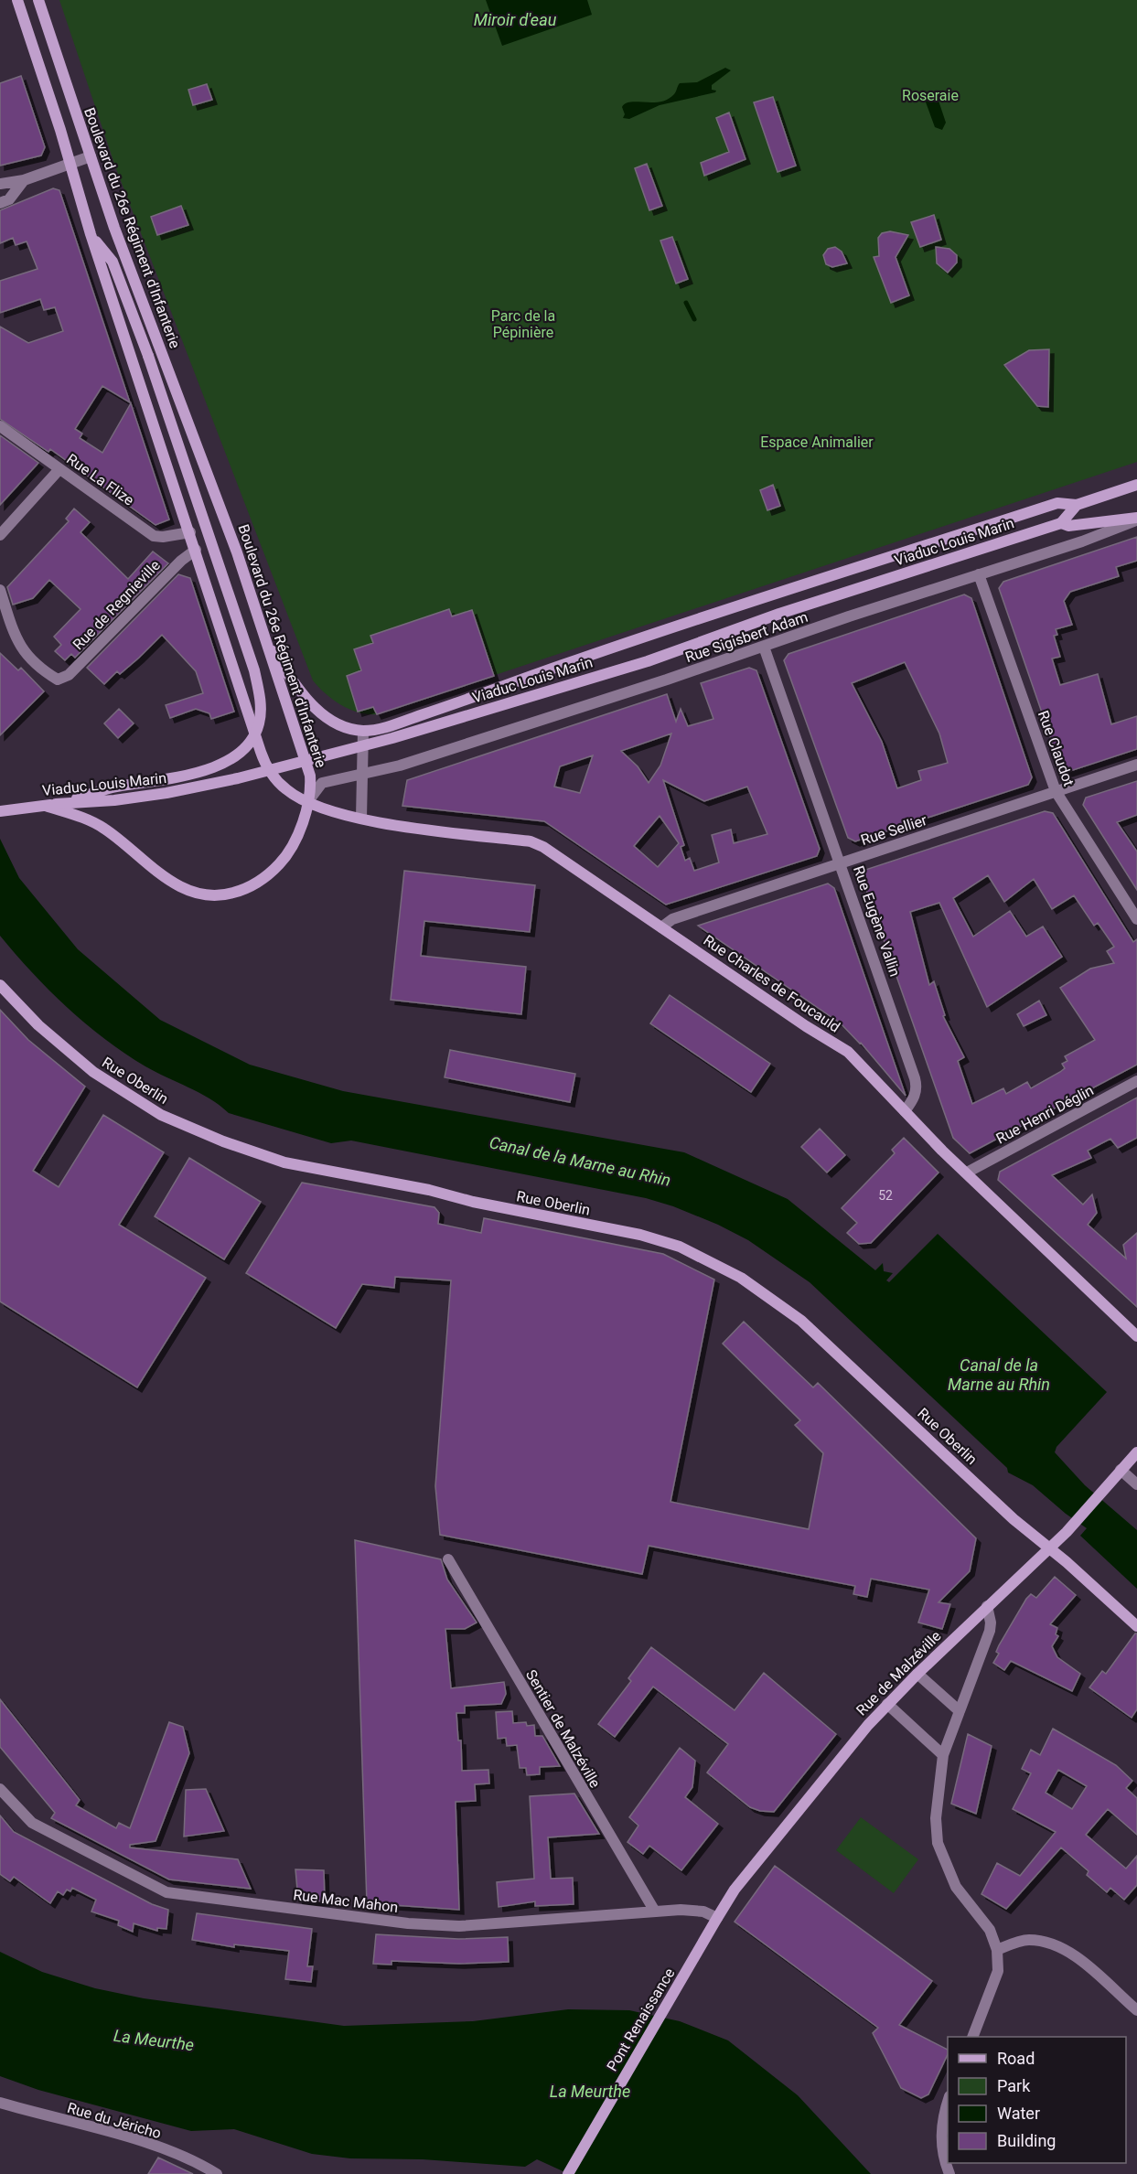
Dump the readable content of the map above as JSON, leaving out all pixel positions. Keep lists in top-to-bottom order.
{
  "streets": {
    "main road": [
      "Boulevard du 26e Régiment d'Infanterie",
      "Viaduc Louis Marin",
      "Rue Sigisbert Adam",
      "Rue Charles de Foucauld",
      "Rue Oberlin",
      "Rue de Malzéville",
      "Pont Renaissance"
    ],
    "street": [
      "Rue La Flize",
      "Rue de Regnieville",
      "Rue Claudot",
      "Rue Sellier",
      "Rue Eugène Vallin",
      "Rue Henri Déglin",
      "Sentier de Malzéville",
      "Rue Mac Mahon",
      "Rue du Jéricho"
    ]
  },
  "crossings": [
    ["Boulevard du 26e Régiment d'Infanterie", "Viaduc Louis Marin"],
    ["Boulevard du 26e Régiment d'Infanterie", "Rue Sigisbert Adam"],
    ["Boulevard du 26e Régiment d'Infanterie", "Rue Charles de Foucauld"],
    ["Viaduc Louis Marin", "Rue Sigisbert Adam"],
    ["Rue Sigisbert Adam", "Rue Claudot"],
    ["Rue Sigisbert Adam", "Rue Eugène Vallin"],
    ["Rue Sigisbert Adam", "Rue Charles de Foucauld"],
    ["Rue Claudot", "Rue Sellier"],
    ["Rue Sellier", "Rue Eugène Vallin"],
    ["Rue Sellier", "Rue Charles de Foucauld"],
    ["Rue Eugène Vallin", "Rue Charles de Foucauld"],
    ["Rue Charles de Foucauld", "Rue Henri Déglin"],
    ["Rue Oberlin", "Rue de Malzéville"],
    ["Rue de Malzéville", "Rue Mac Mahon"],
    ["Rue de Malzéville", "Pont Renaissance"],
    ["Sentier de Malzéville", "Rue Mac Mahon"]
  ],
  "water": ["Miroir d'eau", "Canal de la Marne au Rhin", "La Meurthe"],
  "parks": ["Roseraie", "Parc de la Pépinière", "Espace Animalier"],
  "house_numbers": ["52"],
  "legend": [
    "Road",
    "Park",
    "Water",
    "Building"
  ]
}
